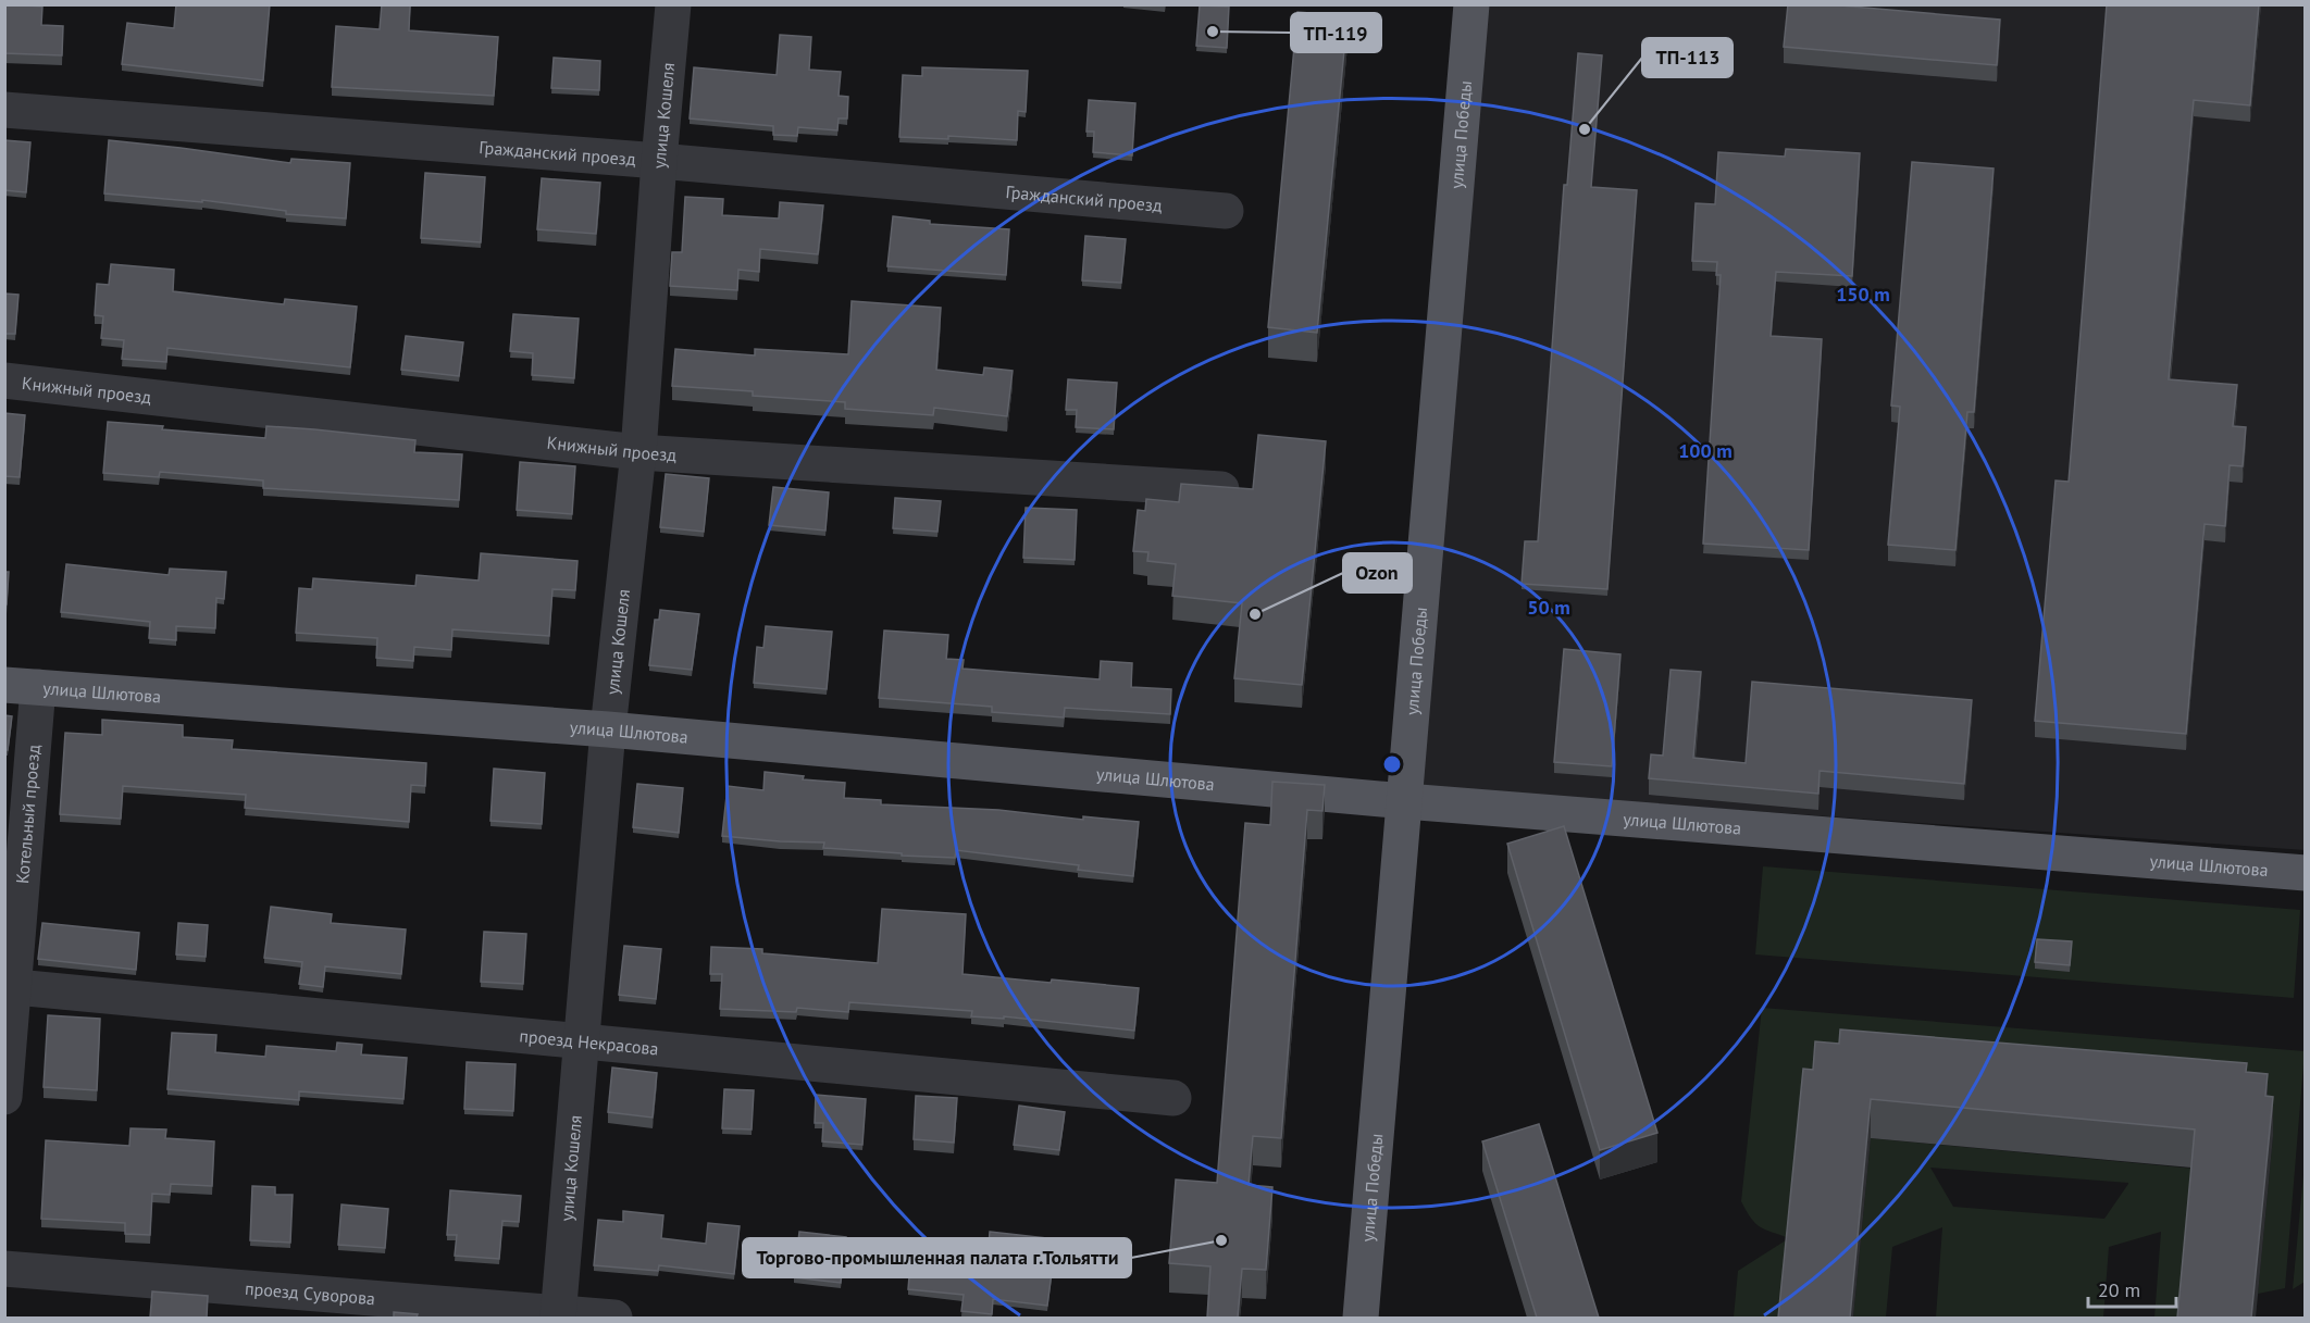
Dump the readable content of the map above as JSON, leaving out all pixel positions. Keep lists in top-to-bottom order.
{
  "streets": {
    "main road": ["улица Победы", "улица Шлютова"],
    "street": [
      "улица Кошеля",
      "Гражданский проезд",
      "Книжный проезд",
      "Котельный проезд",
      "проезд Некрасова",
      "проезд Суворова"
    ]
  },
  "crossings": [
    ["улица Кошеля", "Гражданский проезд"],
    ["улица Кошеля", "Книжный проезд"],
    ["улица Кошеля", "улица Шлютова"],
    ["улица Кошеля", "проезд Некрасова"],
    ["улица Кошеля", "проезд Суворова"],
    ["улица Победы", "улица Шлютова"],
    ["улица Шлютова", "Котельный проезд"],
    ["Котельный проезд", "проезд Некрасова"]
  ],
  "places": [
    "ТП-119",
    "ТП-113",
    "Ozon",
    "Торгово-промышленная палата г.Тольятти"
  ],
  "scale_bar": "20 m",
  "rings": ["150 m", "100 m", "50 m"]
}
